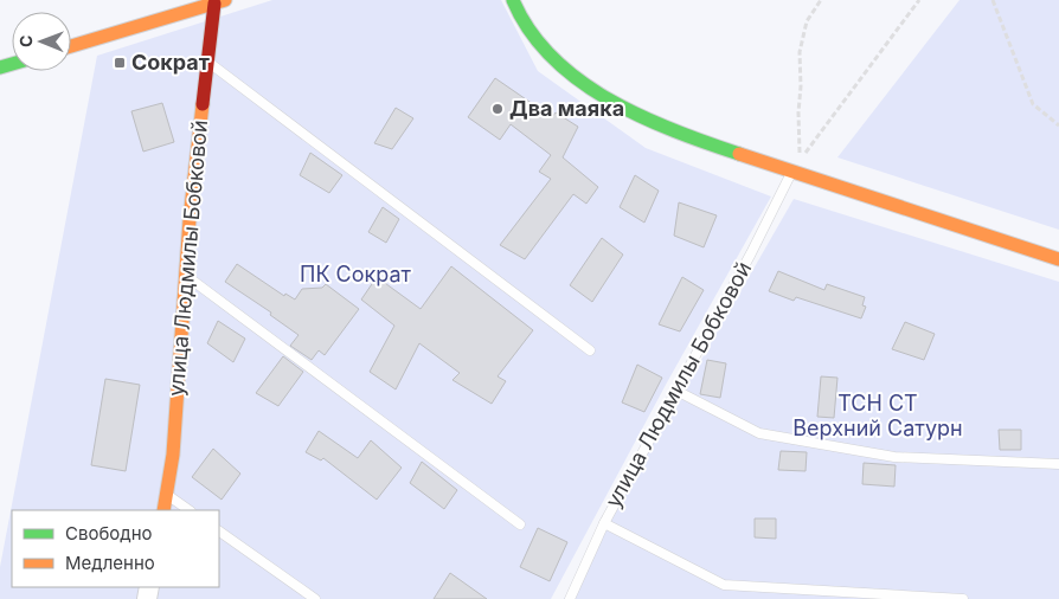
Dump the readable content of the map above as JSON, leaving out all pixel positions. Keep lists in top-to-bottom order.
{
  "streets": {
    "main road": ["улица Людмилы Бобковой"]
  },
  "parks": ["ПК Сократ", "ТСН СТ Верхний Сатурн"],
  "places": {
    "transit": ["Сократ"],
    "other": ["Два маяка"]
  },
  "legend": ["Свободно", "Медленно"],
  "north": "left"
}
